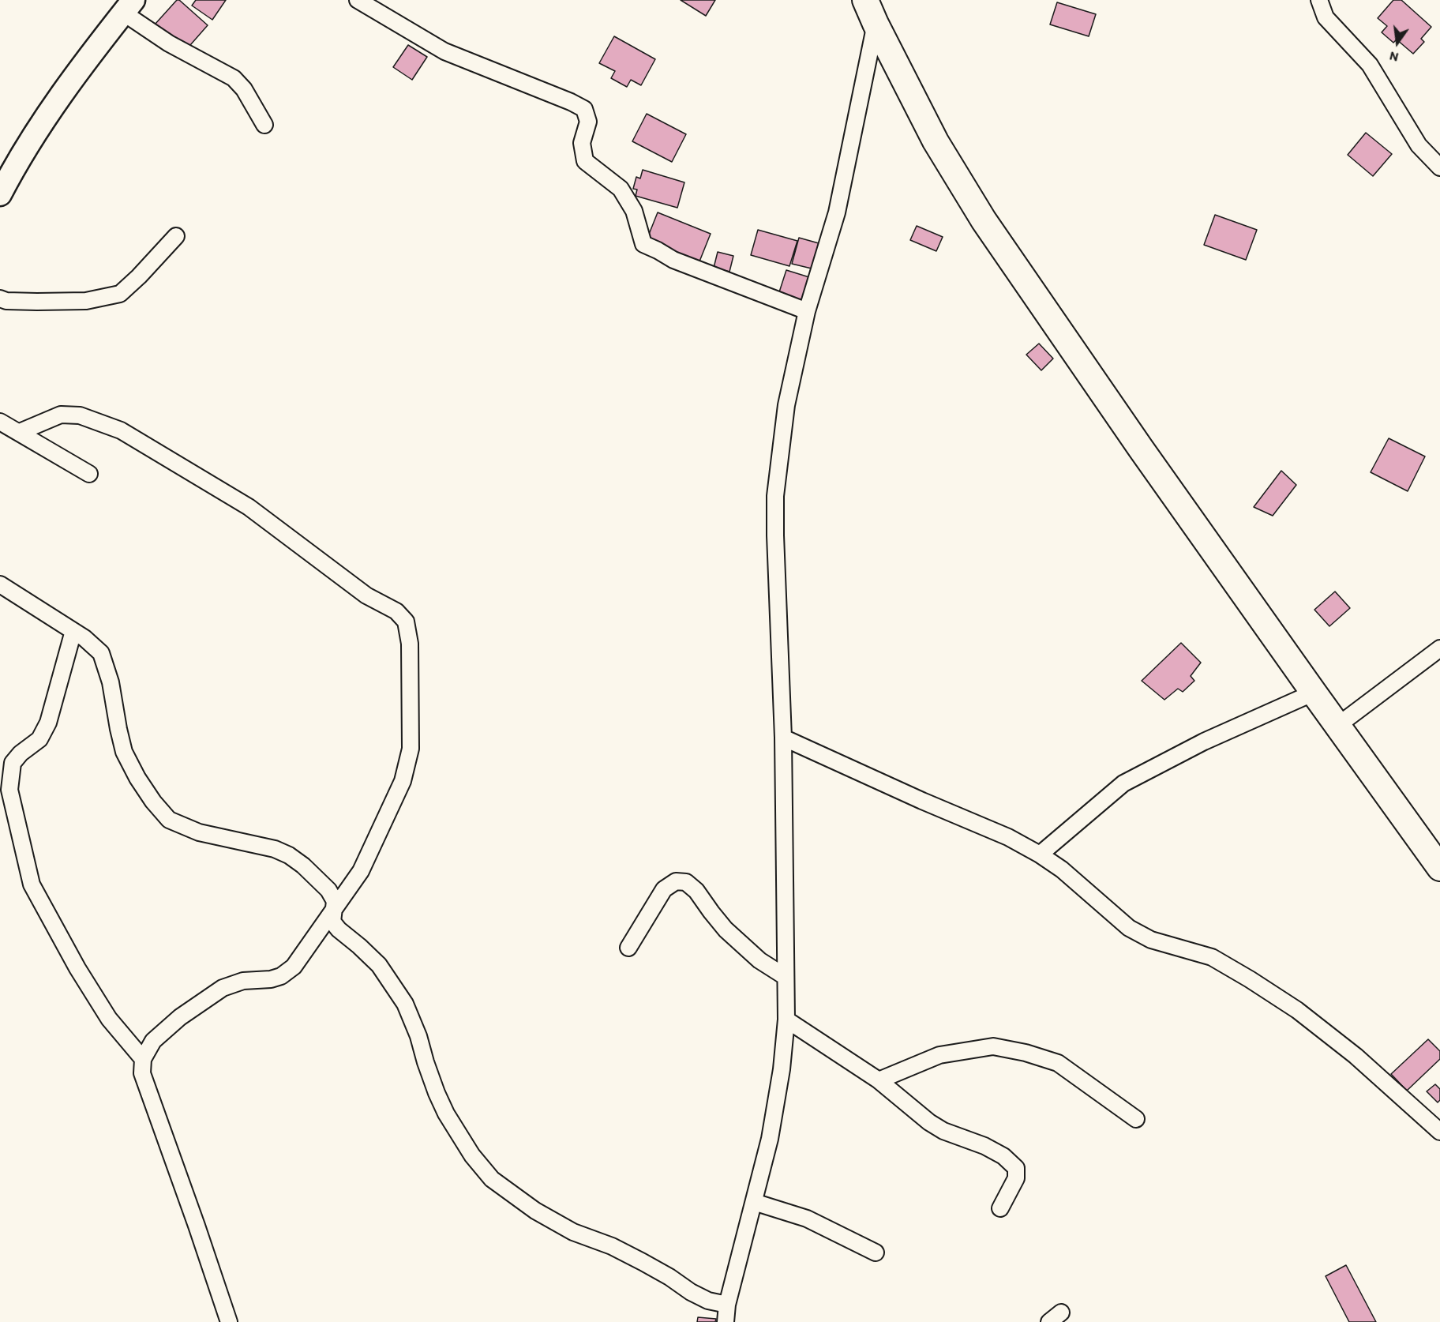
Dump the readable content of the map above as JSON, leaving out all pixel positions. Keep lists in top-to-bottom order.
{
  "north": "bottom"
}
